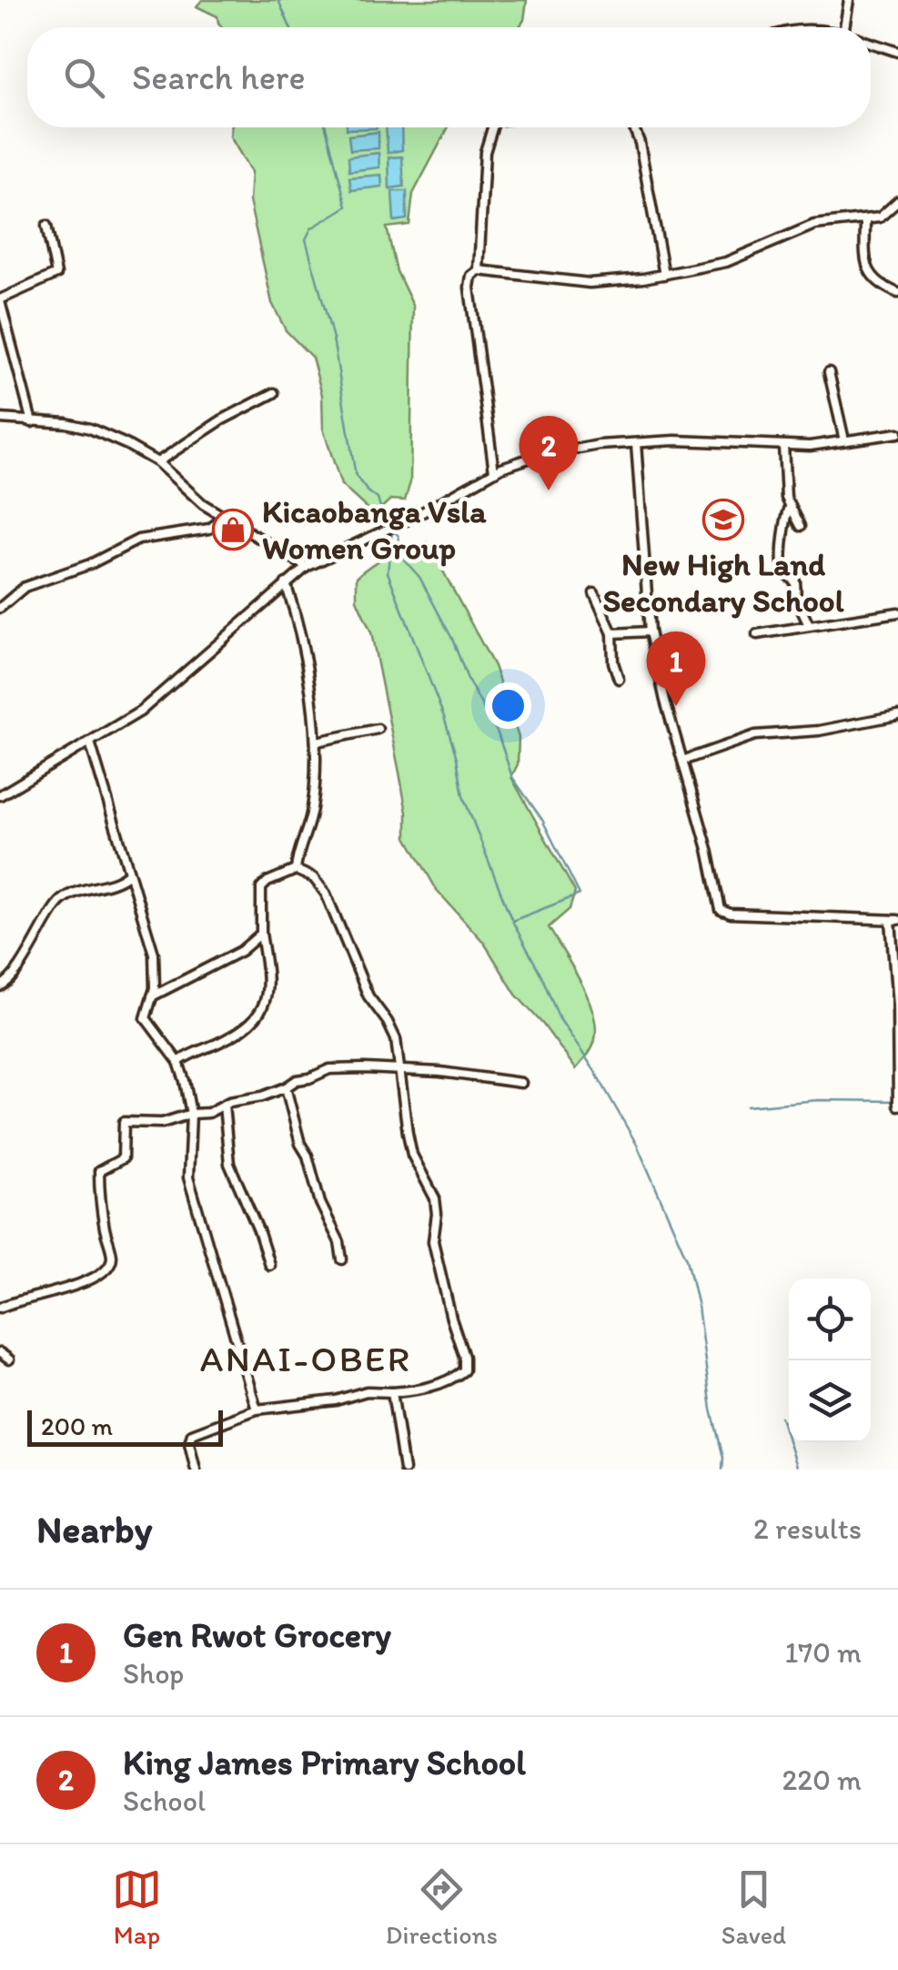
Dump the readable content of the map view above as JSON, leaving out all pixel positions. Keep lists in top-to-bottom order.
{
  "districts": ["ANAI-OBER"],
  "places": {
    "school or university": ["New High Land Secondary School"],
    "shop": ["Kicaobanga Vsla Women Group"]
  },
  "scale_bar": "200 m",
  "page": {
    "search": "Search here",
    "pins": ["2", "1"],
    "scale": "200 m",
    "heading": ["Nearby", "2 results"],
    "list": [
      {
        "mark": "1",
        "name": "Gen Rwot Grocery",
        "note": "Shop",
        "value": "170 m"
      },
      {
        "mark": "2",
        "name": "King James Primary School",
        "note": "School",
        "value": "220 m"
      }
    ],
    "nav": ["Map", "Directions", "Saved"]
  }
}
